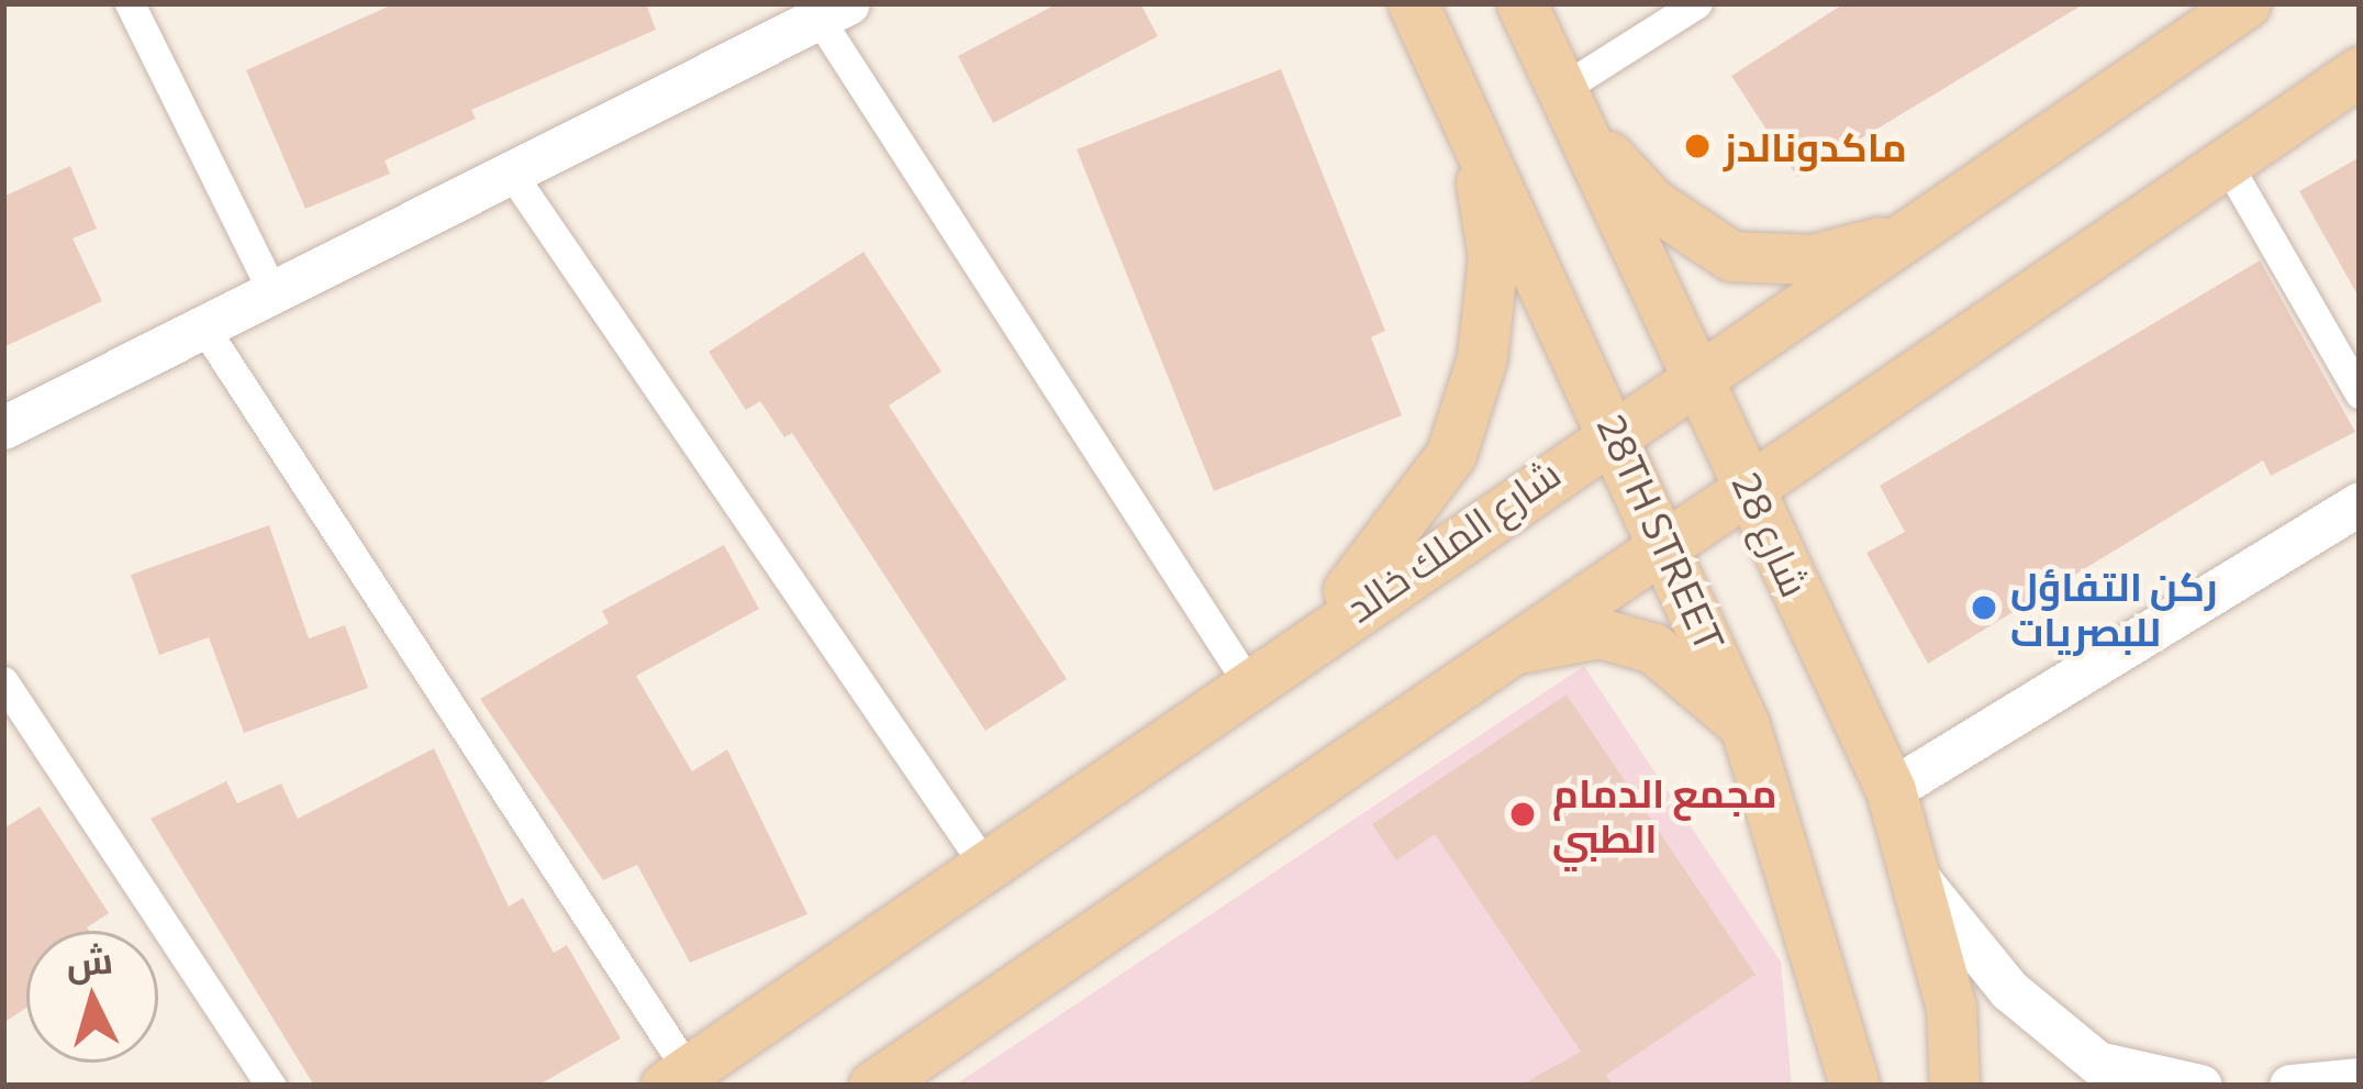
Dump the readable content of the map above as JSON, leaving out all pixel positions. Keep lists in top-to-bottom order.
{
  "streets": {
    "main road": ["28TH STREET", "شارع 28", "شارع الملك خالد"]
  },
  "crossings": [
    ["28TH STREET", "شارع الملك خالد"],
    ["شارع 28", "شارع الملك خالد"]
  ],
  "places": ["ماكدونالدز", "ركن التفاؤل للبصريات", "مجمع الدمام الطبي"],
  "north": "top"
}
